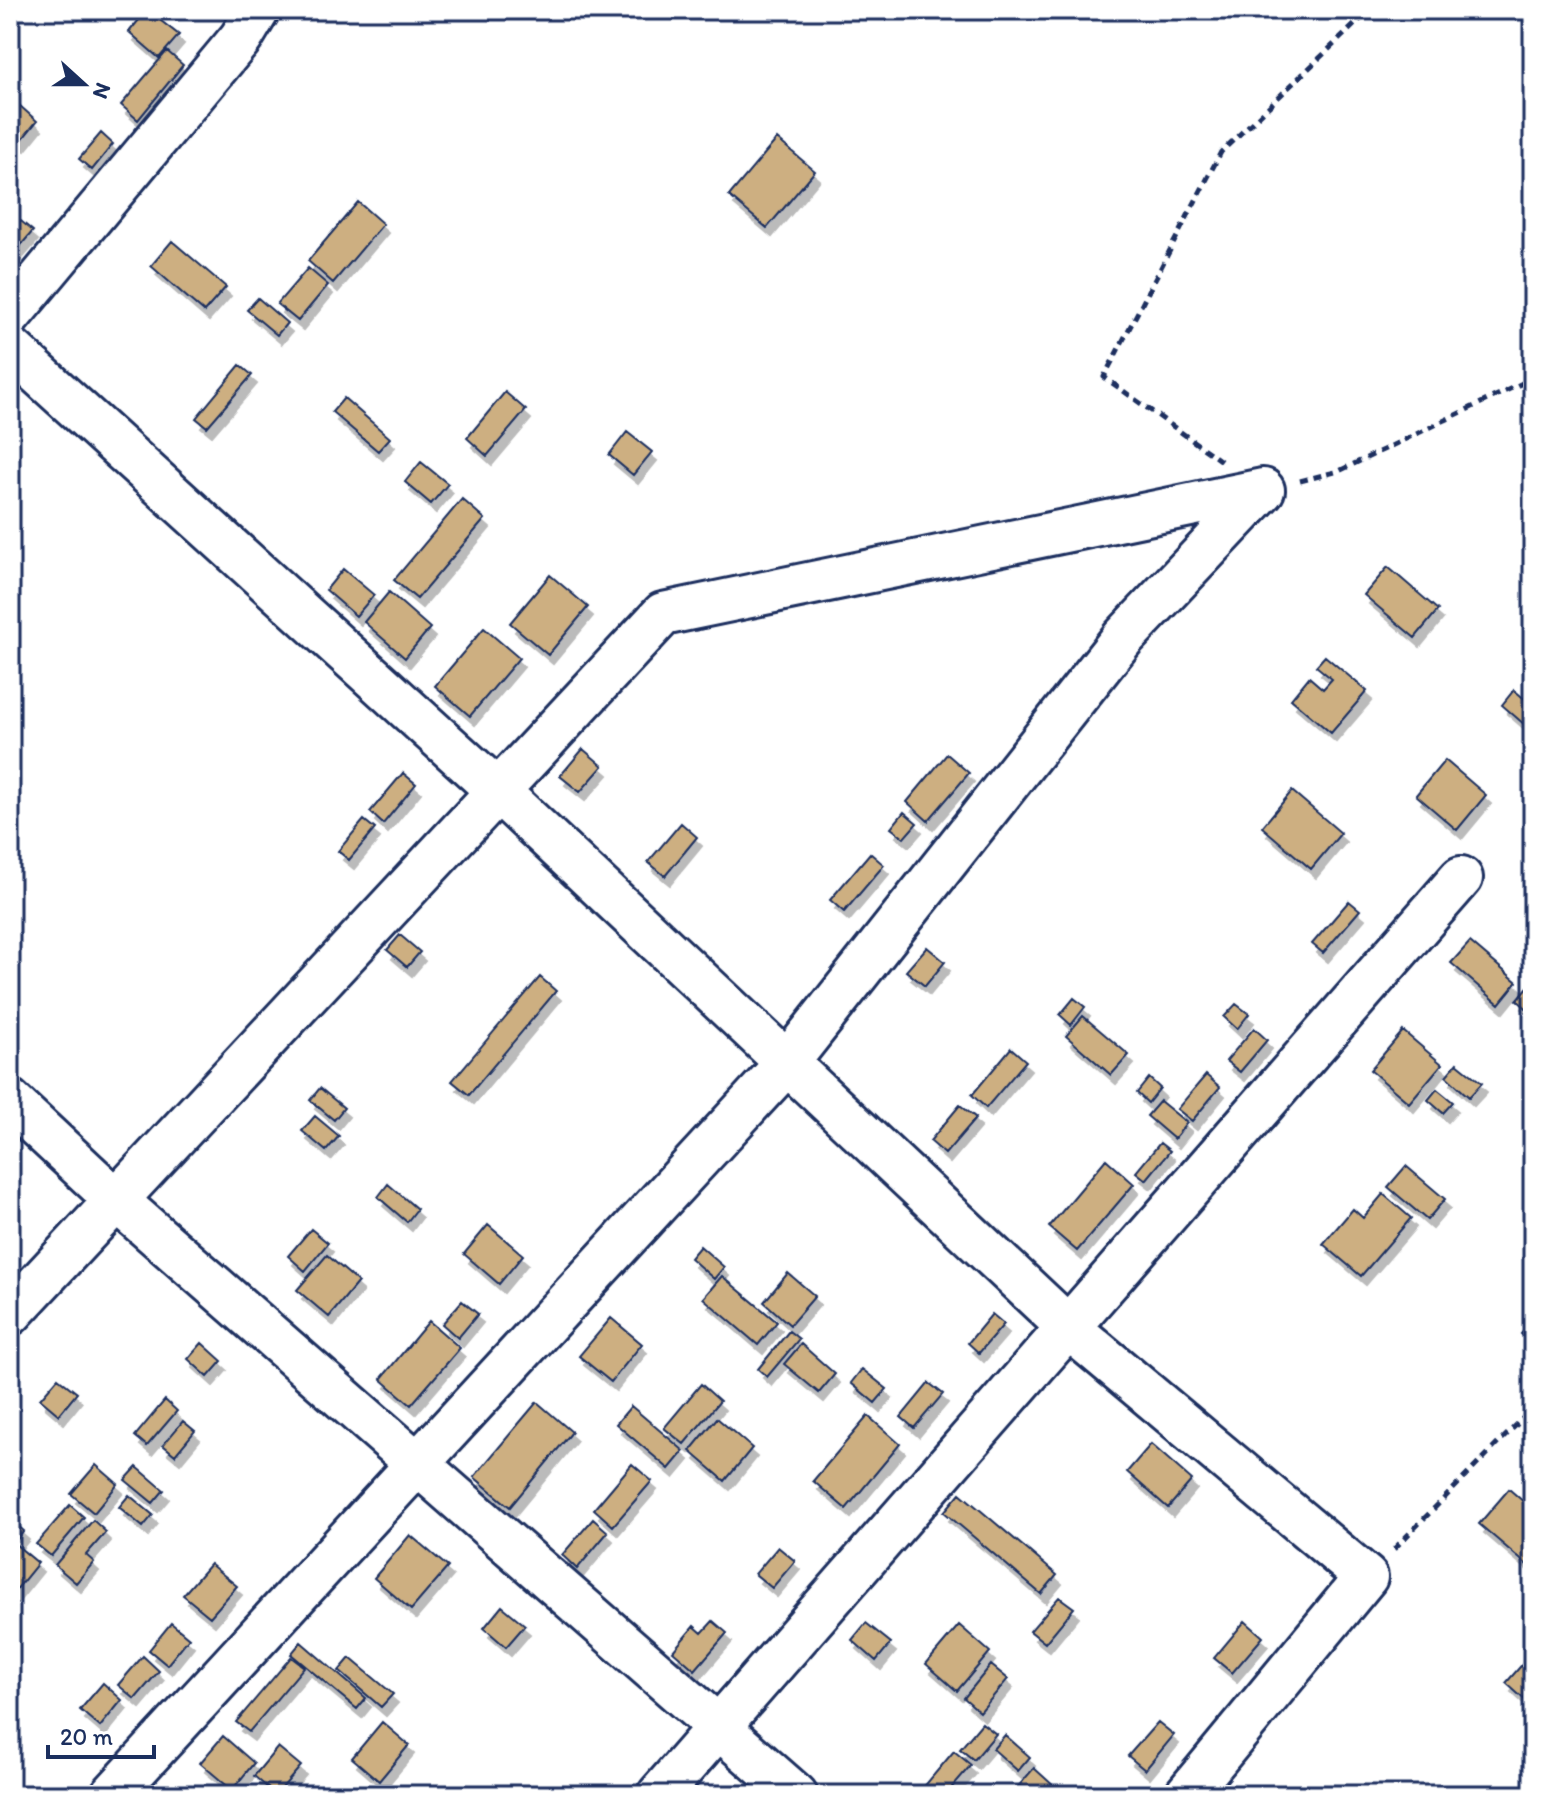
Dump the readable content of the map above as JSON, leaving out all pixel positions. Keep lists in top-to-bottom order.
{
  "scale_bar": "20 m",
  "north": "right"
}
